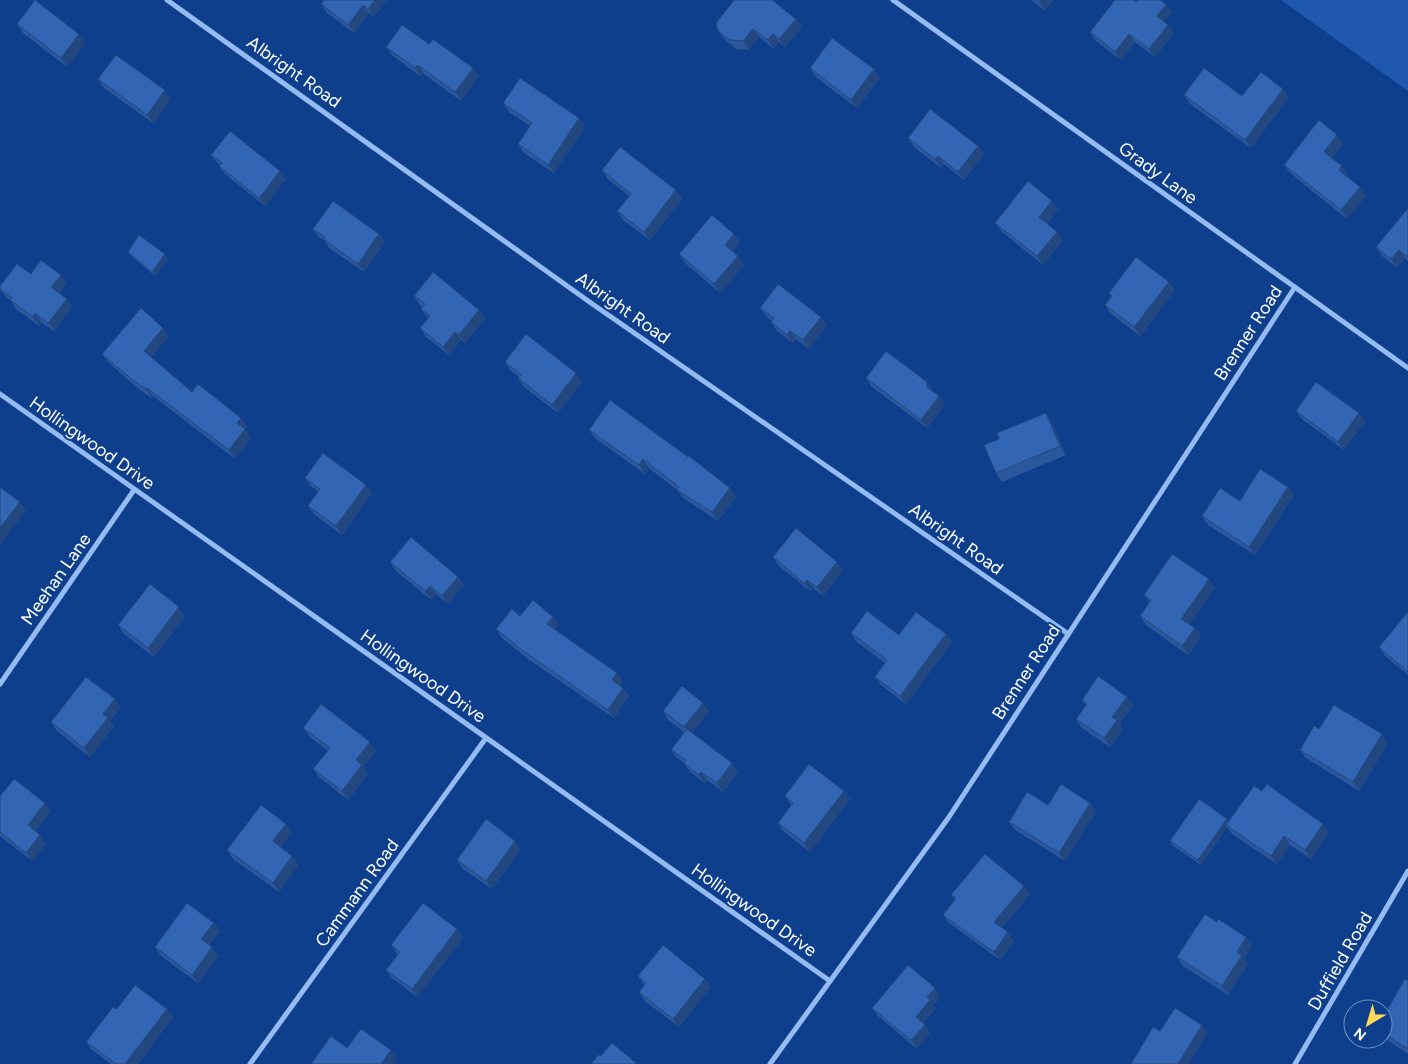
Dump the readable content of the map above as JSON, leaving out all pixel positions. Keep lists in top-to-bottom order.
{
  "streets": {
    "street": [
      "Albright Road",
      "Grady Lane",
      "Brenner Road",
      "Hollingwood Drive",
      "Meehan Lane",
      "Cammann Road",
      "Duffield Road"
    ]
  },
  "crossings": [
    ["Albright Road", "Brenner Road"],
    ["Grady Lane", "Brenner Road"],
    ["Brenner Road", "Hollingwood Drive"],
    ["Hollingwood Drive", "Meehan Lane"],
    ["Hollingwood Drive", "Cammann Road"]
  ],
  "north": "bottom left"
}
